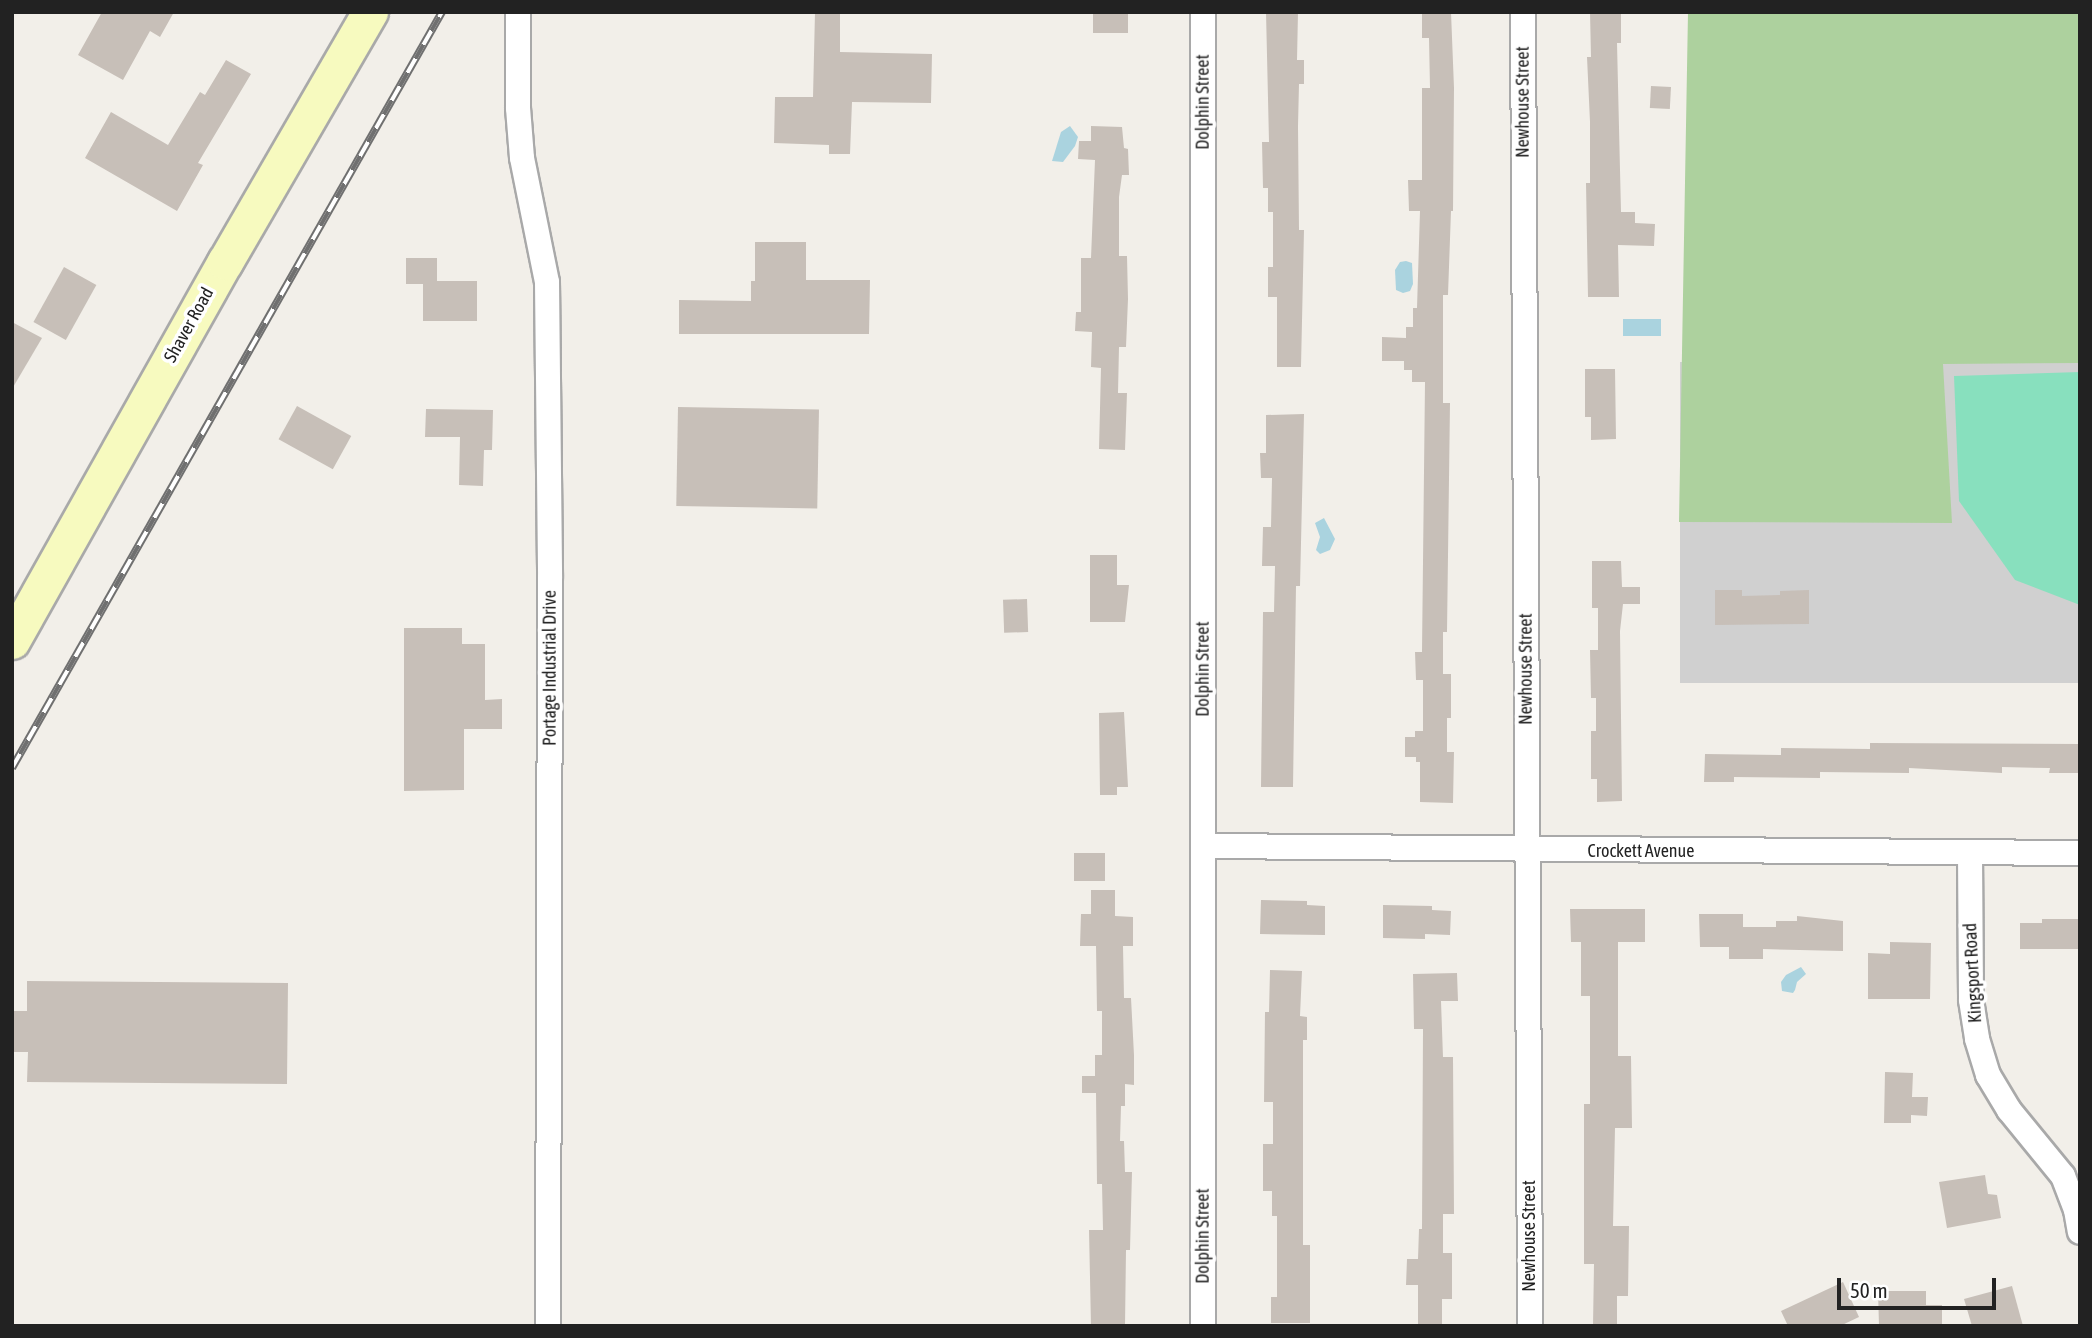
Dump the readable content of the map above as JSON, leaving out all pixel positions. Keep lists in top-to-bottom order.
{
  "streets": {
    "main road": ["Shaver Road"],
    "street": [
      "Dolphin Street",
      "Newhouse Street",
      "Portage Industrial Drive",
      "Crockett Avenue",
      "Kingsport Road"
    ]
  },
  "crossings": [
    ["Dolphin Street", "Crockett Avenue"],
    ["Newhouse Street", "Crockett Avenue"],
    ["Crockett Avenue", "Kingsport Road"]
  ],
  "scale_bar": "50 m"
}
